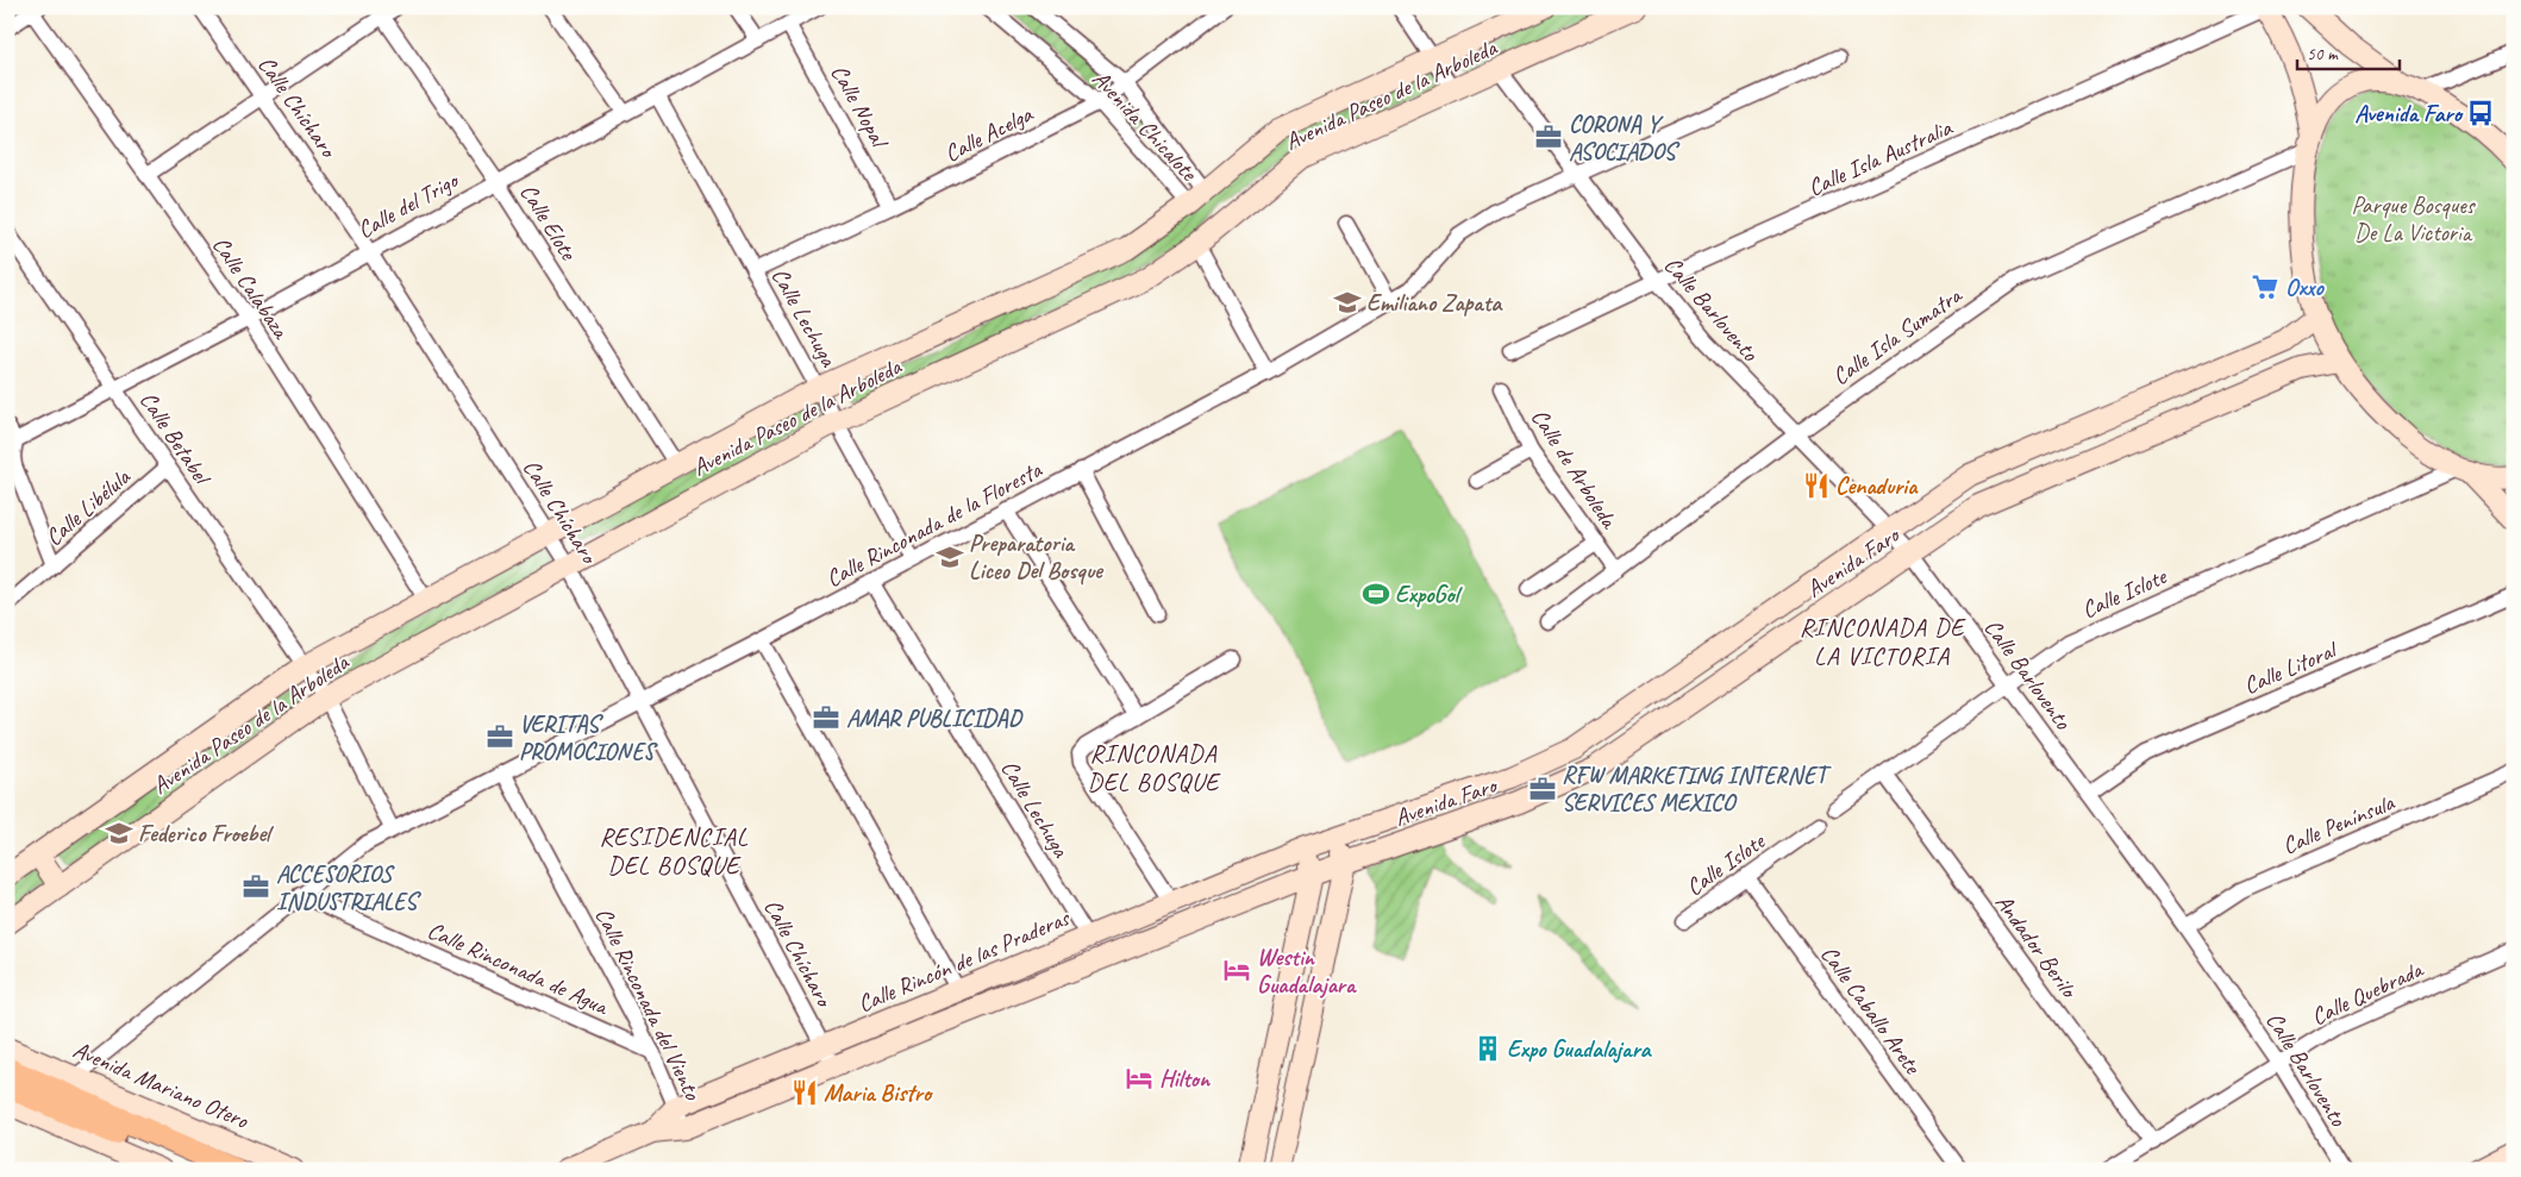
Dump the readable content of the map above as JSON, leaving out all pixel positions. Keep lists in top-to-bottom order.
{
  "streets": {
    "main road": ["Avenida Mariano Otero"],
    "street": [
      "Avenida Paseo de la Arboleda",
      "Calle Nopal",
      "Calle Chícharo",
      "Avenida Chicalote",
      "Calle Acelga",
      "Calle Isla Australia",
      "Calle del Trigo",
      "Calle Elote",
      "Calle Calabaza",
      "Calle Barlovento",
      "Calle Lechuga",
      "Calle Isla Sumatra",
      "Calle Betabel",
      "Calle de Arboleda",
      "Calle Libélula",
      "Calle Rinconada de la Floresta",
      "Avenida Faro",
      "Calle Islote",
      "Calle Litoral",
      "Calle Península",
      "Andador Berilo",
      "Calle Rincón de las Praderas",
      "Calle Rinconada de Agua",
      "Calle Quebrada",
      "Calle Rinconada del Viento",
      "Calle Caballo Arete"
    ]
  },
  "crossings": [
    ["Avenida Paseo de la Arboleda", "Calle Chícharo"],
    ["Avenida Paseo de la Arboleda", "Avenida Chicalote"],
    ["Avenida Paseo de la Arboleda", "Calle Elote"],
    ["Avenida Paseo de la Arboleda", "Calle Calabaza"],
    ["Avenida Paseo de la Arboleda", "Calle Barlovento"],
    ["Avenida Paseo de la Arboleda", "Calle Lechuga"],
    ["Avenida Paseo de la Arboleda", "Calle Betabel"],
    ["Calle Nopal", "Calle Acelga"],
    ["Calle Nopal", "Calle del Trigo"],
    ["Calle Chícharo", "Calle del Trigo"],
    ["Calle Chícharo", "Calle Rinconada de la Floresta"],
    ["Calle Chícharo", "Calle Rincón de las Praderas"],
    ["Avenida Chicalote", "Calle Acelga"],
    ["Calle Acelga", "Calle Lechuga"],
    ["Calle Isla Australia", "Calle Barlovento"],
    ["Calle del Trigo", "Calle Elote"],
    ["Calle del Trigo", "Calle Calabaza"],
    ["Calle del Trigo", "Calle Lechuga"],
    ["Calle del Trigo", "Calle Betabel"],
    ["Calle Barlovento", "Calle Isla Sumatra"],
    ["Calle Barlovento", "Calle Rinconada de la Floresta"],
    ["Calle Barlovento", "Avenida Faro"],
    ["Calle Barlovento", "Calle Islote"],
    ["Calle Barlovento", "Calle Litoral"],
    ["Calle Barlovento", "Calle Península"],
    ["Calle Barlovento", "Calle Quebrada"],
    ["Calle Lechuga", "Calle Rinconada de la Floresta"],
    ["Calle Lechuga", "Calle Rincón de las Praderas"],
    ["Calle Isla Sumatra", "Calle de Arboleda"],
    ["Calle Betabel", "Calle Libélula"],
    ["Calle Betabel", "Calle Rinconada de la Floresta"],
    ["Calle Rinconada de la Floresta", "Calle Rinconada de Agua"],
    ["Calle Rinconada de la Floresta", "Calle Rinconada del Viento"],
    ["Calle Rinconada de la Floresta", "Avenida Mariano Otero"],
    ["Avenida Faro", "Calle Rincón de las Praderas"],
    ["Calle Islote", "Andador Berilo"],
    ["Calle Islote", "Calle Caballo Arete"],
    ["Andador Berilo", "Calle Quebrada"],
    ["Calle Rincón de las Praderas", "Calle Rinconada del Viento"],
    ["Calle Rinconada de Agua", "Calle Rinconada del Viento"]
  ],
  "districts": ["RINCONADA DE LA VICTORIA", "RINCONADA DEL BOSQUE", "RESIDENCIAL DEL BOSQUE"],
  "parks": ["Parque Bosques De La Victoria"],
  "places": {
    "bus stop": ["Avenida Faro"],
    "office": [
      "CORONA Y ASOCIADOS",
      "AMAR PUBLICIDAD",
      "VERITAS PROMOCIONES",
      "RFW MARKETING INTERNET SERVICES MEXICO",
      "ACCESORIOS INDUSTRIALES"
    ],
    "supermarket": ["Oxxo"],
    "school or university": ["Emiliano Zapata", "Preparatoria Liceo Del Bosque", "Federico Froebel"],
    "restaurant": ["Cenaduria", "Maria Bistro"],
    "sports": ["ExpoGol"],
    "hotel": ["Westin Guadalajara", "Hilton"],
    "building": ["Expo Guadalajara"]
  },
  "scale_bar": "50 m"
}
